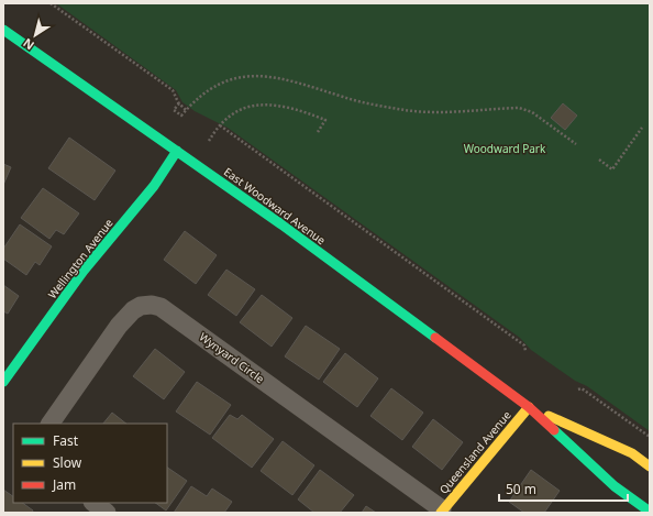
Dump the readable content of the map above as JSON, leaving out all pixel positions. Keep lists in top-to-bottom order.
{
  "streets": {
    "street": [
      "East Woodward Avenue",
      "Wellington Avenue",
      "Wynyard Circle",
      "Queensland Avenue"
    ]
  },
  "crossings": [
    ["East Woodward Avenue", "Wellington Avenue"],
    ["East Woodward Avenue", "Queensland Avenue"],
    ["Wynyard Circle", "Queensland Avenue"]
  ],
  "parks": ["Woodward Park"],
  "legend": ["Fast", "Slow", "Jam"],
  "scale_bar": "50 m",
  "north": "bottom left"
}
